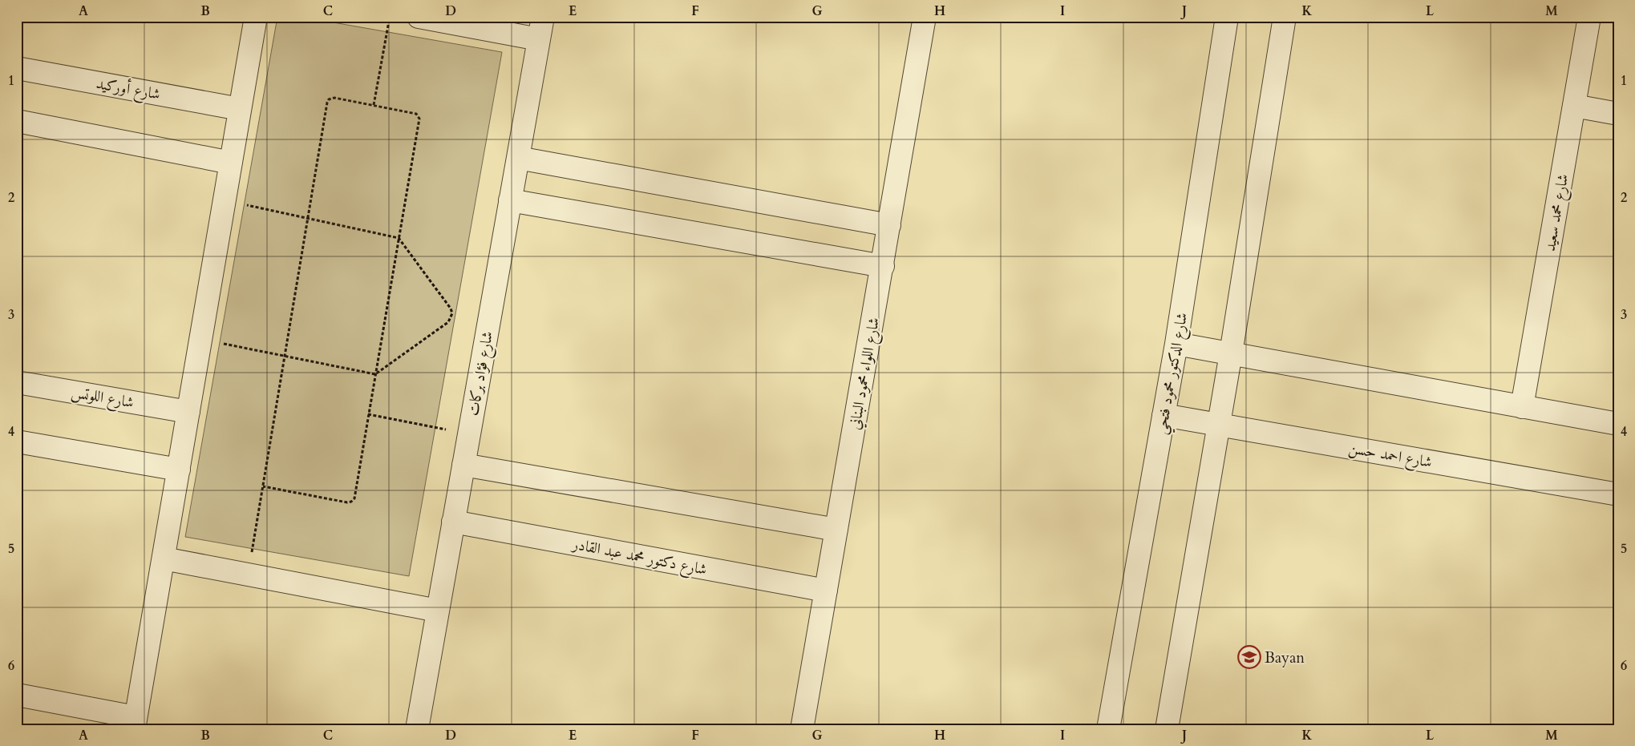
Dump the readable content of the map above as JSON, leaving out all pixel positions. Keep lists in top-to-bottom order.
{
  "streets": {
    "street": [
      "شارع أوركيد",
      "شارع محمد سعيد",
      "شارع فؤاد بركات",
      "شارع اللواء محمود البناني",
      "شارع الدكتور محمود فتحي",
      "شارع اللوتس",
      "شارع احمد حسن",
      "شارع دكتور محمد عبد القادر"
    ]
  },
  "crossings": [
    ["شارع فؤاد بركات", "شارع دكتور محمد عبد القادر"],
    ["شارع اللواء محمود البناني", "شارع دكتور محمد عبد القادر"],
    ["شارع الدكتور محمود فتحي", "شارع احمد حسن"]
  ],
  "places": {
    "school or university": ["Bayan"]
  },
  "grid": {
    "columns": [
      "A",
      "B",
      "C",
      "D",
      "E",
      "F",
      "G",
      "H",
      "I",
      "J",
      "K",
      "L",
      "M"
    ],
    "rows": [
      "1",
      "2",
      "3",
      "4",
      "5",
      "6"
    ]
  }
}
